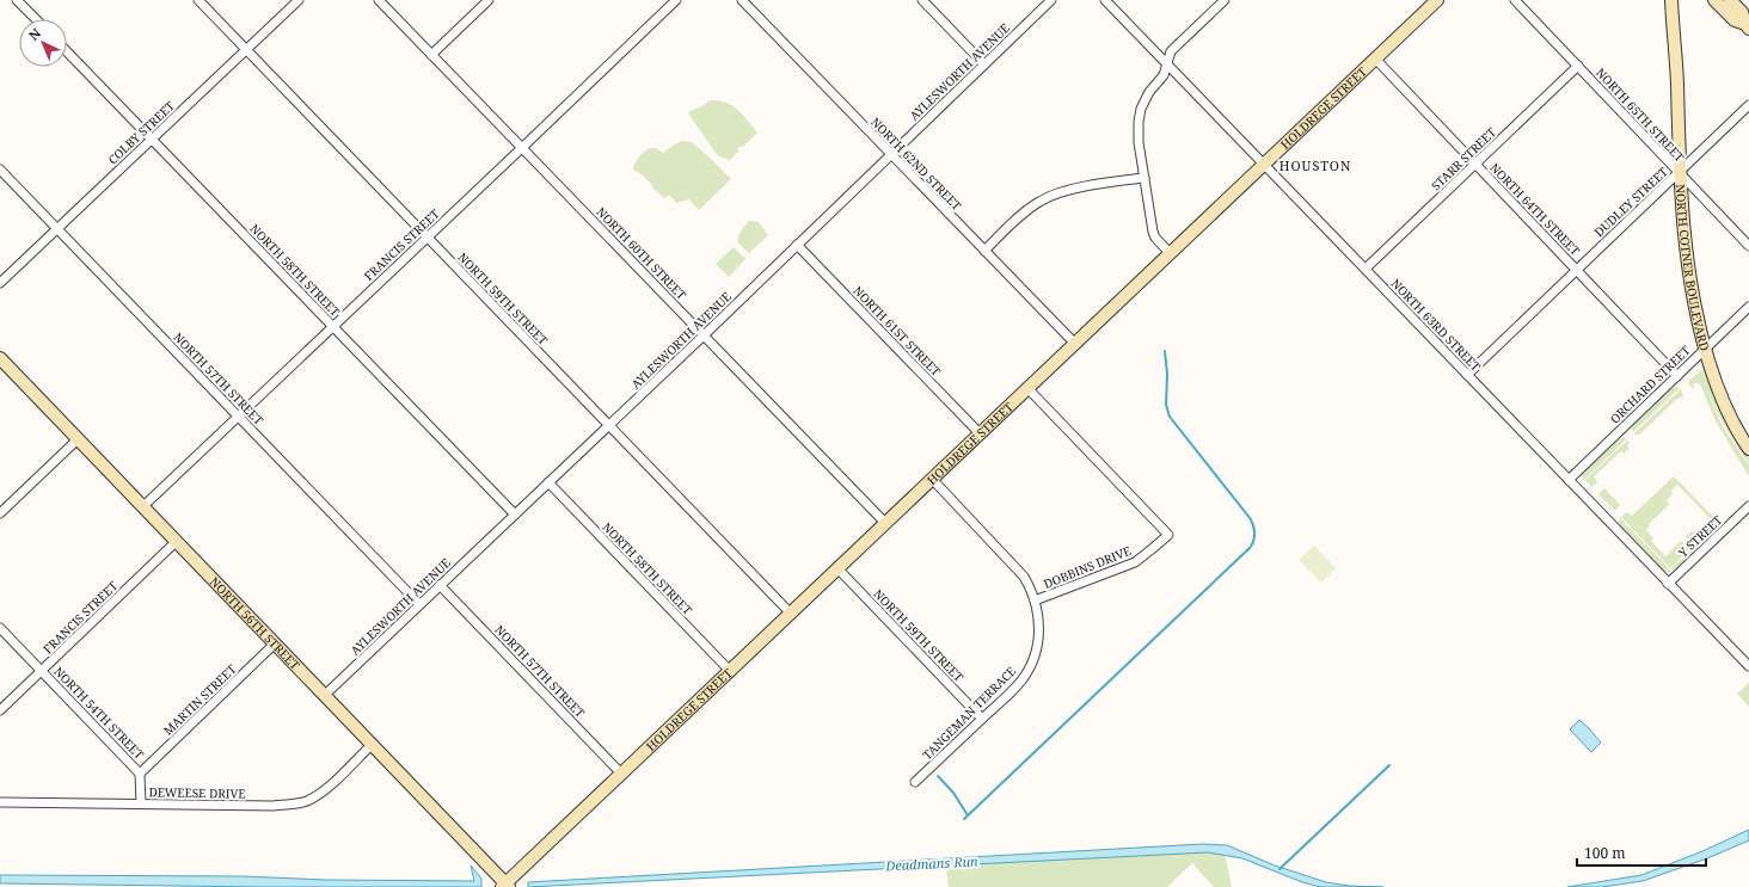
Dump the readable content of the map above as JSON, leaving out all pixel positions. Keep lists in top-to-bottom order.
{
  "streets": {
    "main road": ["HOLDREGE STREET", "NORTH COTNER BOULEVARD", "NORTH 56TH STREET"],
    "street": [
      "AYLESWORTH AVENUE",
      "NORTH 65TH STREET",
      "COLBY STREET",
      "STARR STREET",
      "NORTH 62ND STREET",
      "DUDLEY STREET",
      "NORTH 64TH STREET",
      "FRANCIS STREET",
      "NORTH 60TH STREET",
      "NORTH 58TH STREET",
      "NORTH 59TH STREET",
      "NORTH 63RD STREET",
      "NORTH 61ST STREET",
      "NORTH 57TH STREET",
      "ORCHARD STREET",
      "Y STREET",
      "DOBBINS DRIVE",
      "MARTIN STREET",
      "NORTH 54TH STREET",
      "TANGEMAN TERRACE",
      "DEWEESE DRIVE"
    ]
  },
  "crossings": [
    ["AYLESWORTH AVENUE", "NORTH 62ND STREET"],
    ["AYLESWORTH AVENUE", "NORTH 60TH STREET"],
    ["AYLESWORTH AVENUE", "NORTH 58TH STREET"],
    ["AYLESWORTH AVENUE", "NORTH 59TH STREET"],
    ["AYLESWORTH AVENUE", "NORTH 61ST STREET"],
    ["AYLESWORTH AVENUE", "NORTH 57TH STREET"],
    ["AYLESWORTH AVENUE", "NORTH 56TH STREET"],
    ["HOLDREGE STREET", "NORTH 62ND STREET"],
    ["HOLDREGE STREET", "NORTH 64TH STREET"],
    ["HOLDREGE STREET", "NORTH 60TH STREET"],
    ["HOLDREGE STREET", "NORTH 58TH STREET"],
    ["HOLDREGE STREET", "NORTH 59TH STREET"],
    ["HOLDREGE STREET", "NORTH 63RD STREET"],
    ["HOLDREGE STREET", "NORTH 61ST STREET"],
    ["HOLDREGE STREET", "NORTH 57TH STREET"],
    ["HOLDREGE STREET", "DOBBINS DRIVE"],
    ["HOLDREGE STREET", "NORTH 56TH STREET"],
    ["NORTH 65TH STREET", "STARR STREET"],
    ["NORTH 65TH STREET", "DUDLEY STREET"],
    ["NORTH 65TH STREET", "NORTH COTNER BOULEVARD"],
    ["COLBY STREET", "NORTH 58TH STREET"],
    ["COLBY STREET", "NORTH 59TH STREET"],
    ["COLBY STREET", "NORTH 57TH STREET"],
    ["STARR STREET", "NORTH 64TH STREET"],
    ["STARR STREET", "NORTH 63RD STREET"],
    ["DUDLEY STREET", "NORTH 64TH STREET"],
    ["DUDLEY STREET", "NORTH COTNER BOULEVARD"],
    ["DUDLEY STREET", "NORTH 63RD STREET"],
    ["NORTH 64TH STREET", "ORCHARD STREET"],
    ["FRANCIS STREET", "NORTH 60TH STREET"],
    ["FRANCIS STREET", "NORTH 58TH STREET"],
    ["FRANCIS STREET", "NORTH 59TH STREET"],
    ["FRANCIS STREET", "NORTH 57TH STREET"],
    ["FRANCIS STREET", "NORTH 56TH STREET"],
    ["FRANCIS STREET", "NORTH 54TH STREET"],
    ["NORTH COTNER BOULEVARD", "ORCHARD STREET"],
    ["NORTH 59TH STREET", "TANGEMAN TERRACE"],
    ["NORTH 63RD STREET", "ORCHARD STREET"],
    ["NORTH 63RD STREET", "Y STREET"],
    ["DOBBINS DRIVE", "TANGEMAN TERRACE"],
    ["NORTH 56TH STREET", "MARTIN STREET"],
    ["NORTH 56TH STREET", "DEWEESE DRIVE"],
    ["MARTIN STREET", "NORTH 54TH STREET"],
    ["NORTH 54TH STREET", "DEWEESE DRIVE"]
  ],
  "districts": ["HOUSTON"],
  "water": ["Deadmans Run"],
  "scale_bar": "100 m",
  "north": "top left"
}
